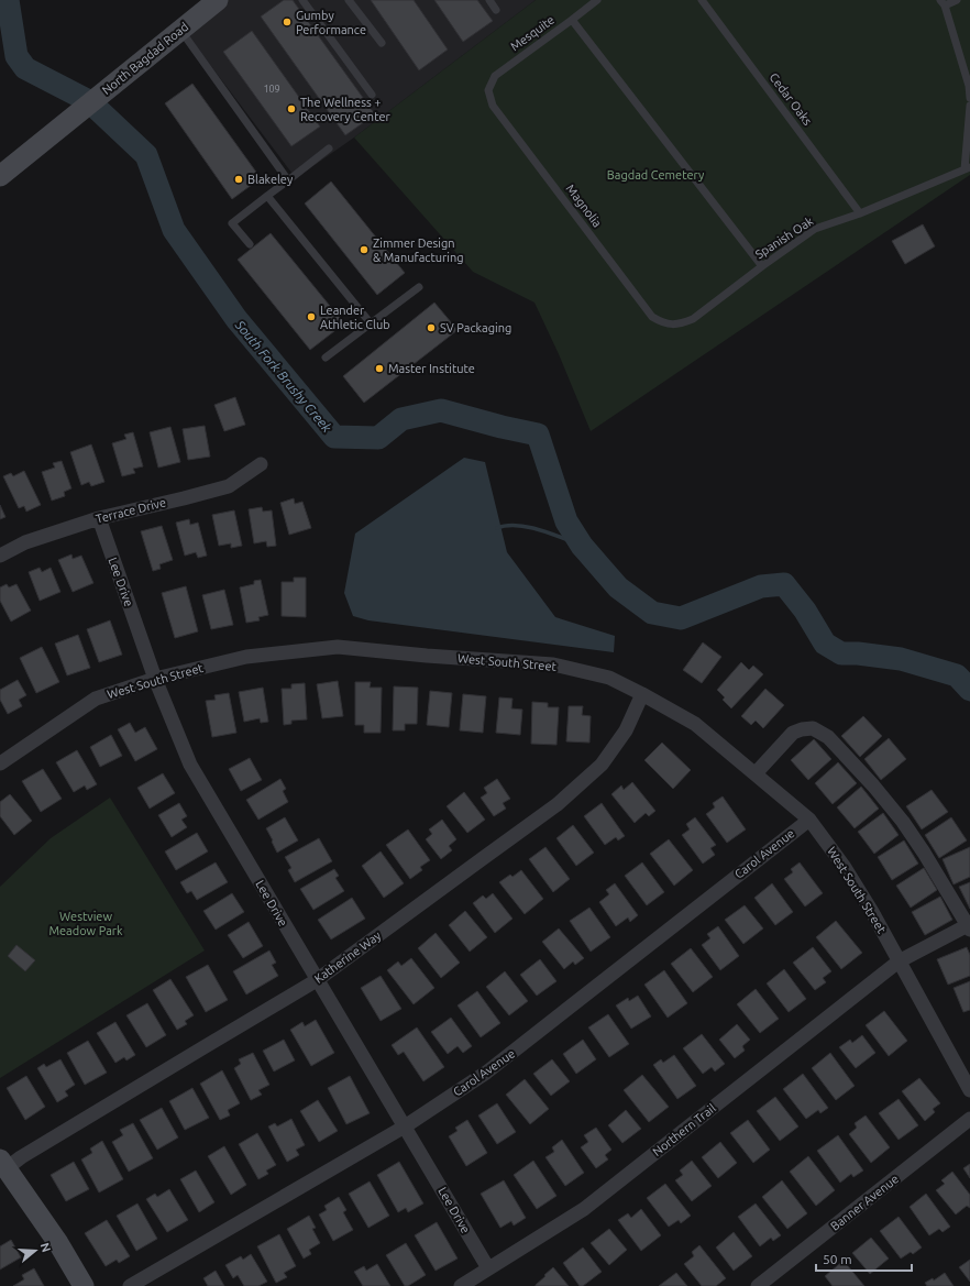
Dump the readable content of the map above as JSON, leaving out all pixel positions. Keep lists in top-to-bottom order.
{
  "streets": {
    "main road": ["North Bagdad Road"],
    "street": [
      "Terrace Drive",
      "Lee Drive",
      "West South Street",
      "Carol Avenue",
      "Katherine Way",
      "Northern Trail",
      "Banner Avenue"
    ],
    "lane": [
      "Mesquite",
      "Cedar Oaks",
      "Magnolia",
      "Spanish Oak"
    ]
  },
  "crossings": [
    ["Mesquite", "Magnolia"],
    ["Cedar Oaks", "Spanish Oak"],
    ["Magnolia", "Spanish Oak"],
    ["Terrace Drive", "Lee Drive"],
    ["Lee Drive", "West South Street"],
    ["Lee Drive", "Carol Avenue"],
    ["Lee Drive", "Katherine Way"],
    ["Lee Drive", "Northern Trail"],
    ["West South Street", "Carol Avenue"],
    ["West South Street", "Katherine Way"],
    ["West South Street", "Northern Trail"]
  ],
  "water": ["South Fork Brushy Creek"],
  "parks": ["Bagdad Cemetery", "Westview Meadow Park"],
  "places": [
    "Gumby Performance",
    "The Wellness + Recovery Center",
    "Blakeley",
    "Zimmer Design & Manufacturing",
    "Leander Athletic Club",
    "SV Packaging",
    "Master Institute"
  ],
  "house_numbers": ["109"],
  "scale_bar": "50 m",
  "north": "right"
}
